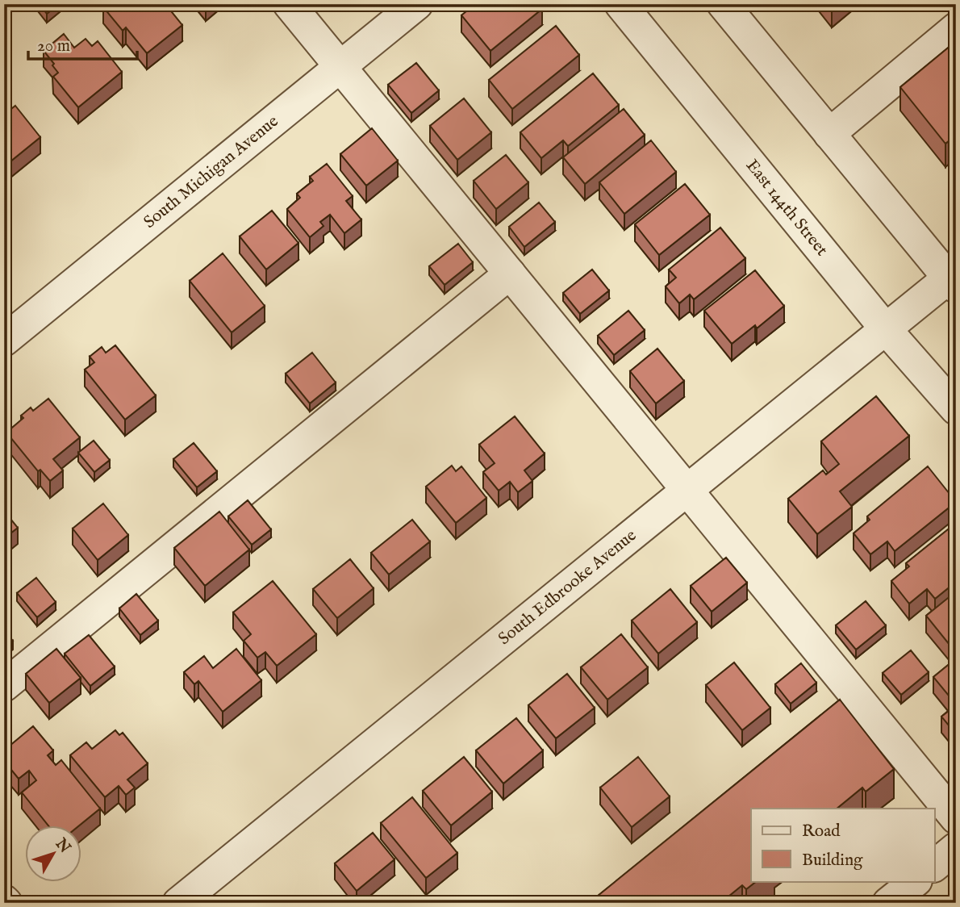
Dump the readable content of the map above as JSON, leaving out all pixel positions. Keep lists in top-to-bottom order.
{
  "streets": {
    "street": ["South Michigan Avenue", "East 144th Street", "South Edbrooke Avenue"]
  },
  "crossings": [
    ["East 144th Street", "South Edbrooke Avenue"]
  ],
  "legend": ["Road", "Building"],
  "scale_bar": "20 m",
  "north": "top right"
}
